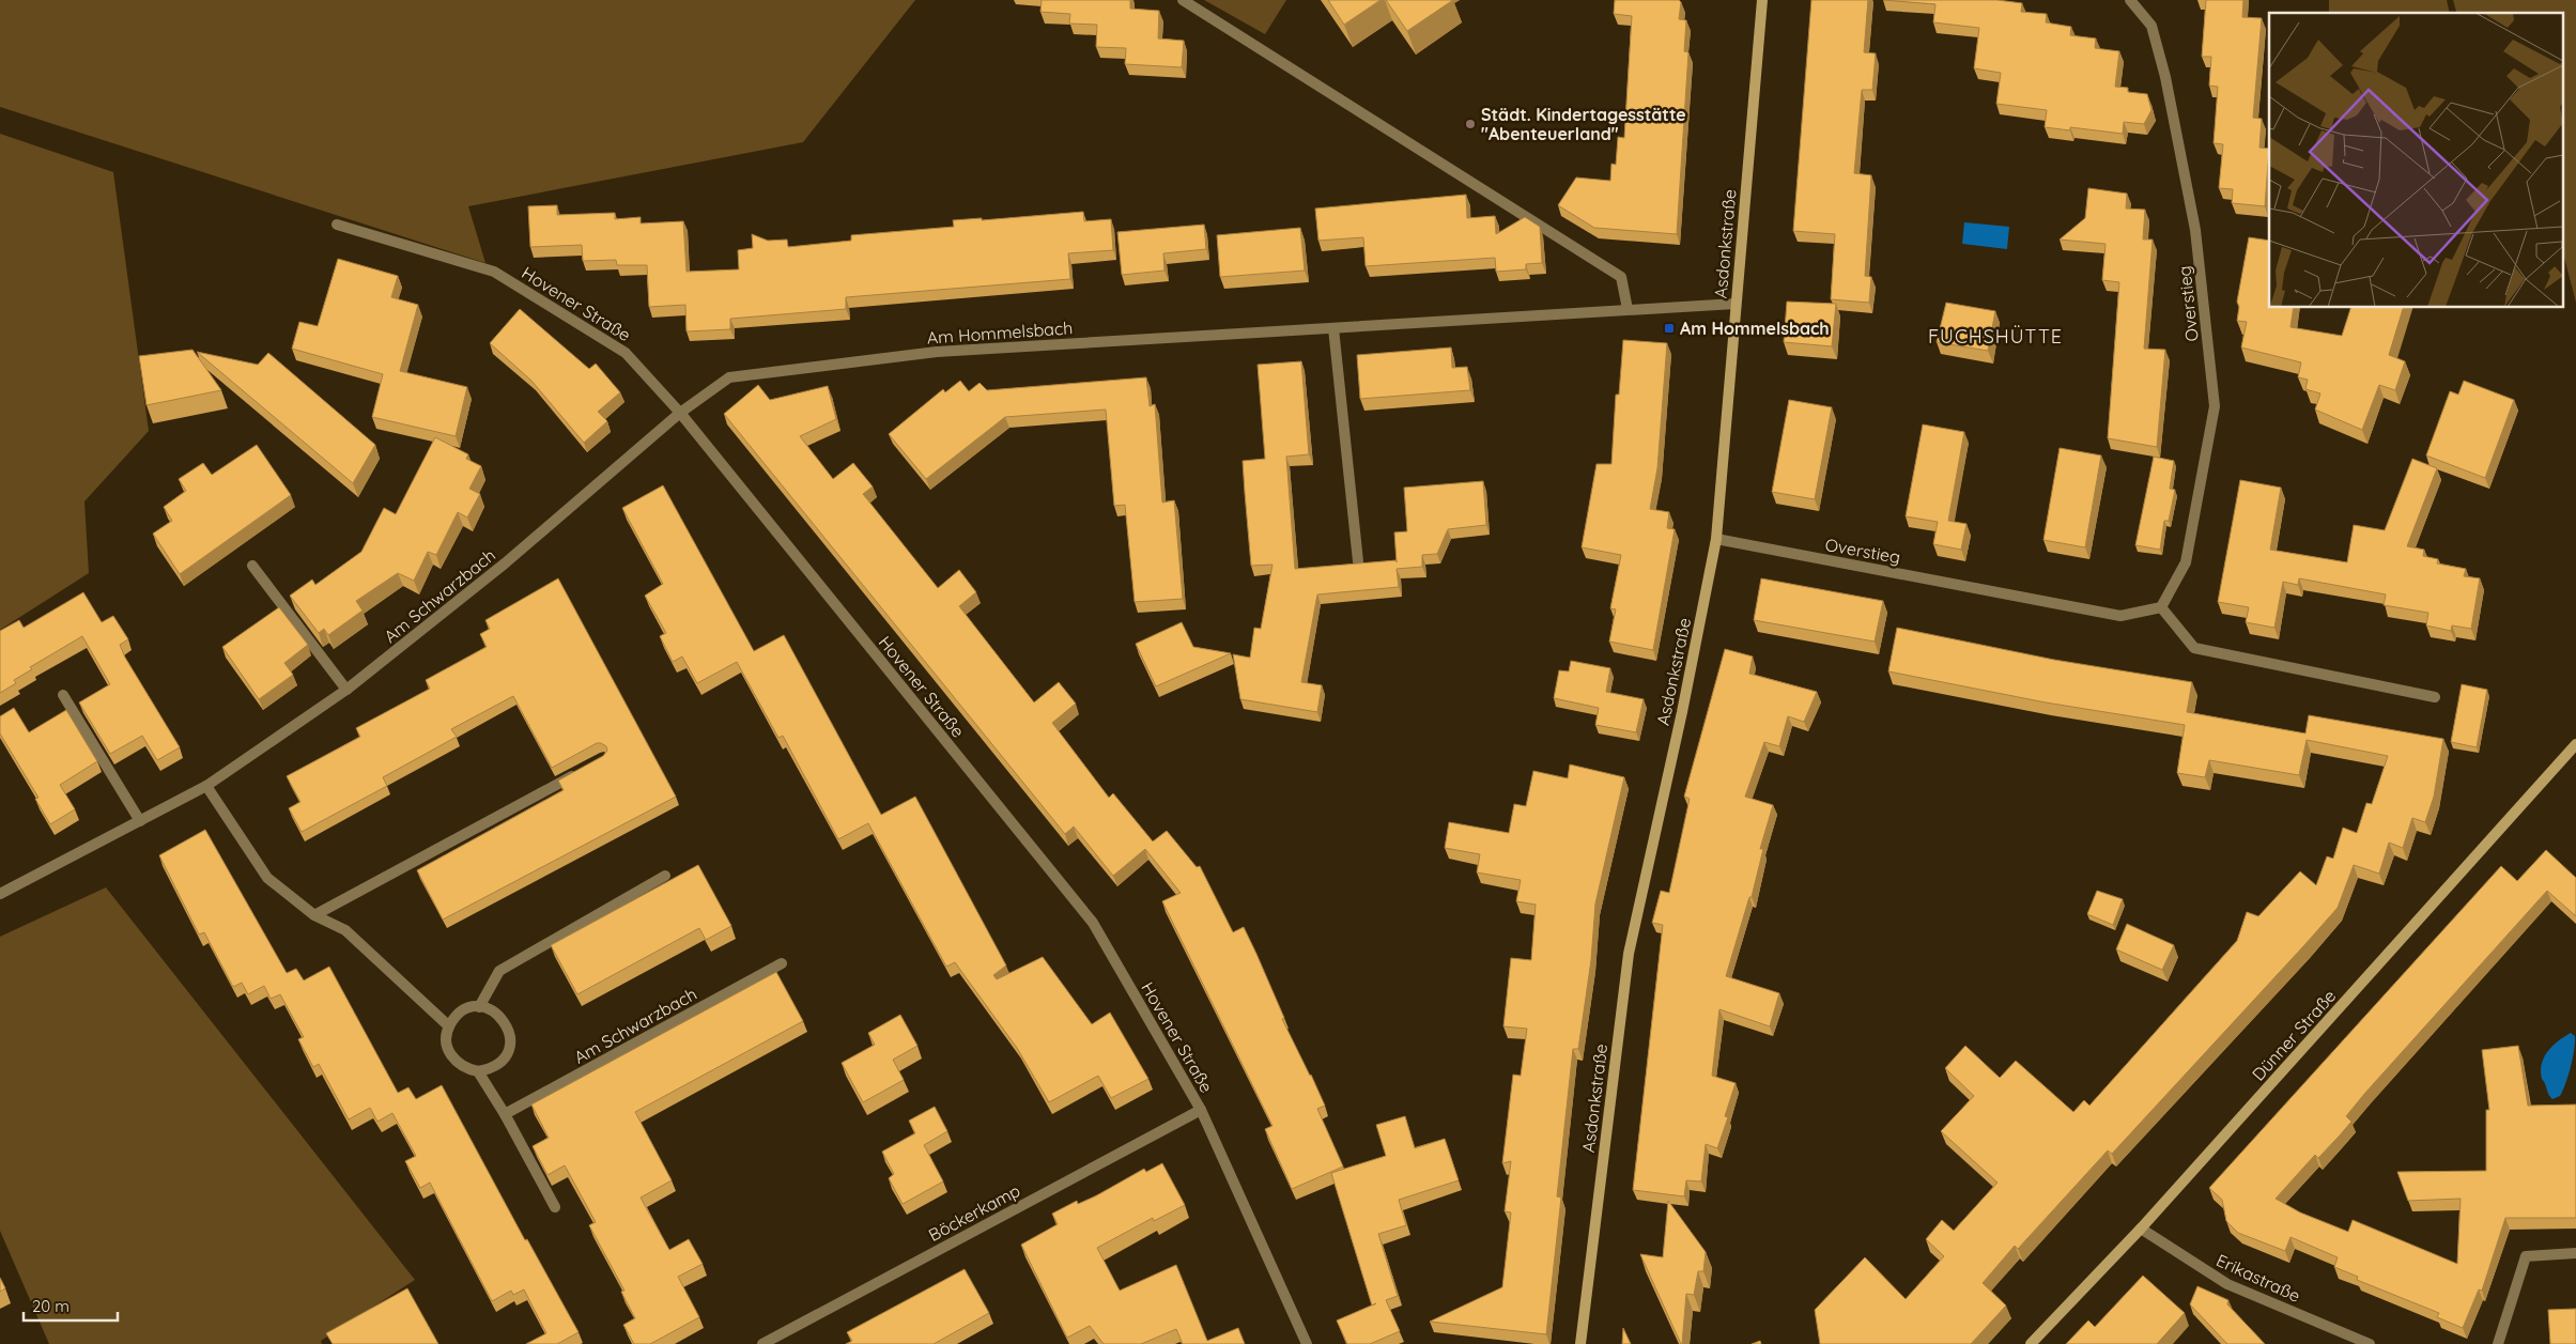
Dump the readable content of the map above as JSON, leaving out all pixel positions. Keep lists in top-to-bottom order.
{
  "streets": {
    "street": [
      "Asdonkstraße",
      "Hovener Straße",
      "Overstieg",
      "Am Hommelsbach",
      "Am Schwarzbach",
      "Dünner Straße",
      "Böckerkamp",
      "Erikastraße"
    ]
  },
  "crossings": [
    ["Asdonkstraße", "Overstieg"],
    ["Asdonkstraße", "Am Hommelsbach"],
    ["Hovener Straße", "Am Hommelsbach"],
    ["Hovener Straße", "Am Schwarzbach"],
    ["Hovener Straße", "Böckerkamp"],
    ["Am Hommelsbach", "Am Schwarzbach"],
    ["Dünner Straße", "Erikastraße"]
  ],
  "districts": ["FUCHSHÜTTE"],
  "places": {
    "other": ["Städt. Kindertagesstätte \"Abenteuerland\""],
    "transit": ["Am Hommelsbach"]
  },
  "scale_bar": "20 m"
}
